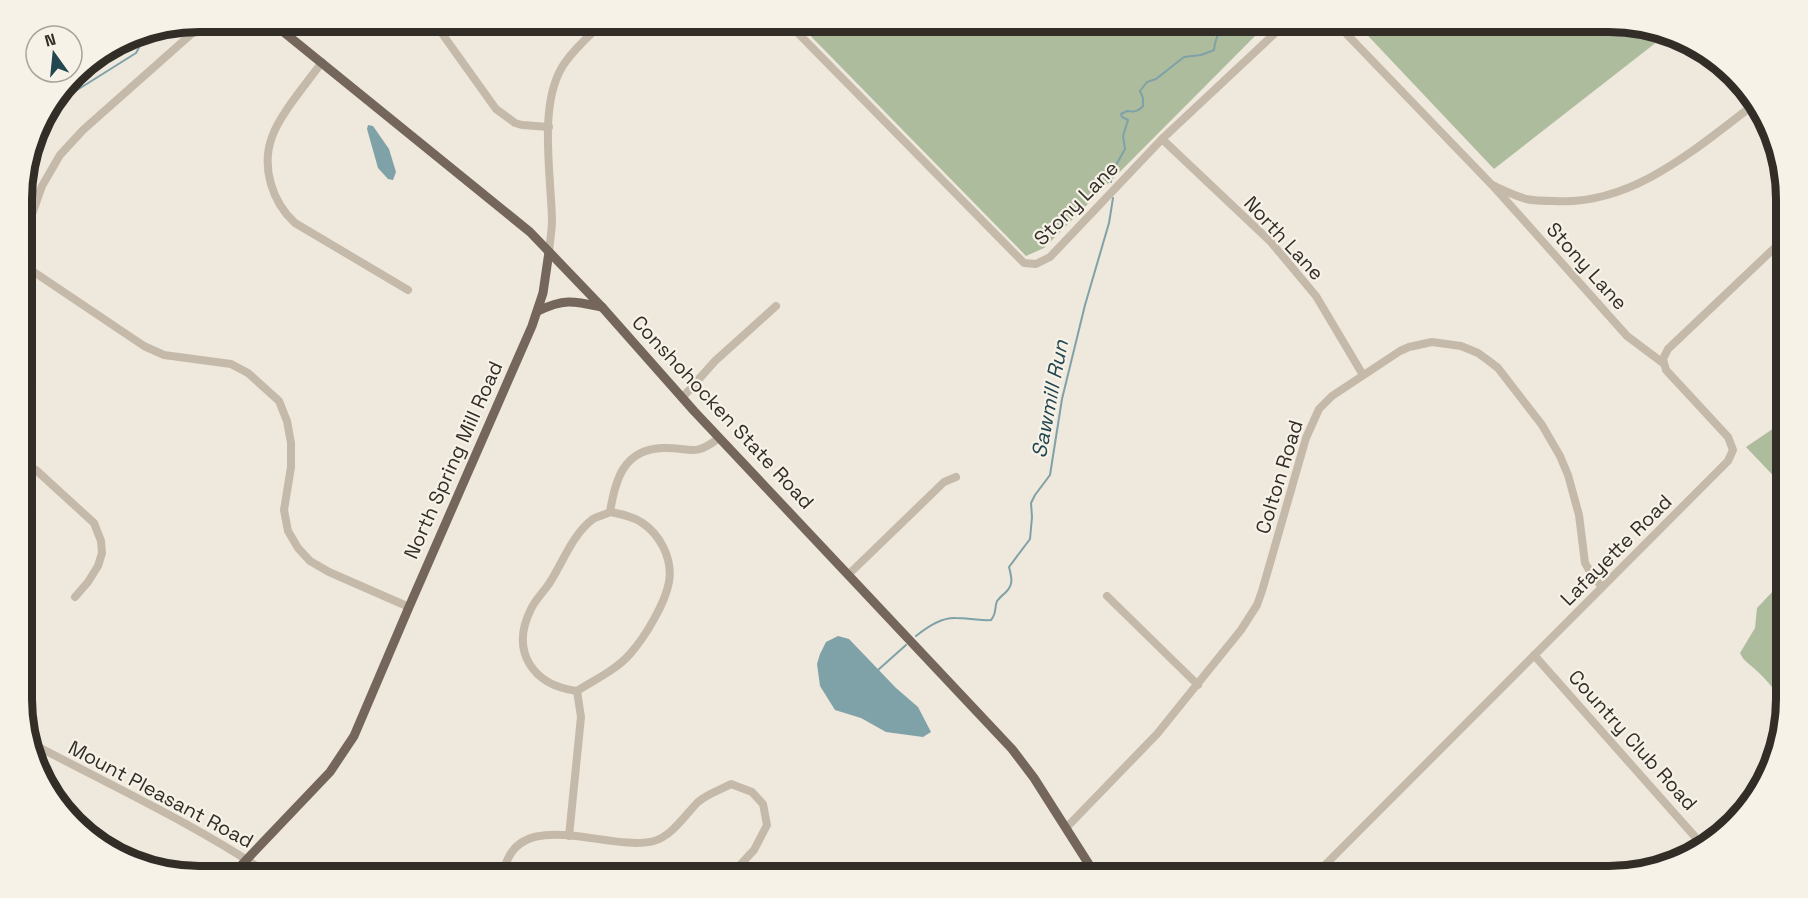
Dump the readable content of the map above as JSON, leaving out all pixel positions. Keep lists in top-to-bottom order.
{
  "streets": {
    "main road": ["Conshohocken State Road", "North Spring Mill Road"],
    "street": [
      "Stony Lane",
      "North Lane",
      "Colton Road",
      "Lafayette Road",
      "Country Club Road",
      "Mount Pleasant Road"
    ]
  },
  "crossings": [
    ["Stony Lane", "North Lane"],
    ["Stony Lane", "Lafayette Road"],
    ["North Lane", "Colton Road"],
    ["Conshohocken State Road", "North Spring Mill Road"],
    ["Conshohocken State Road", "Colton Road"],
    ["North Spring Mill Road", "Mount Pleasant Road"],
    ["Colton Road", "Lafayette Road"],
    ["Lafayette Road", "Country Club Road"]
  ],
  "water": ["Sawmill Run"],
  "north": "top"
}
